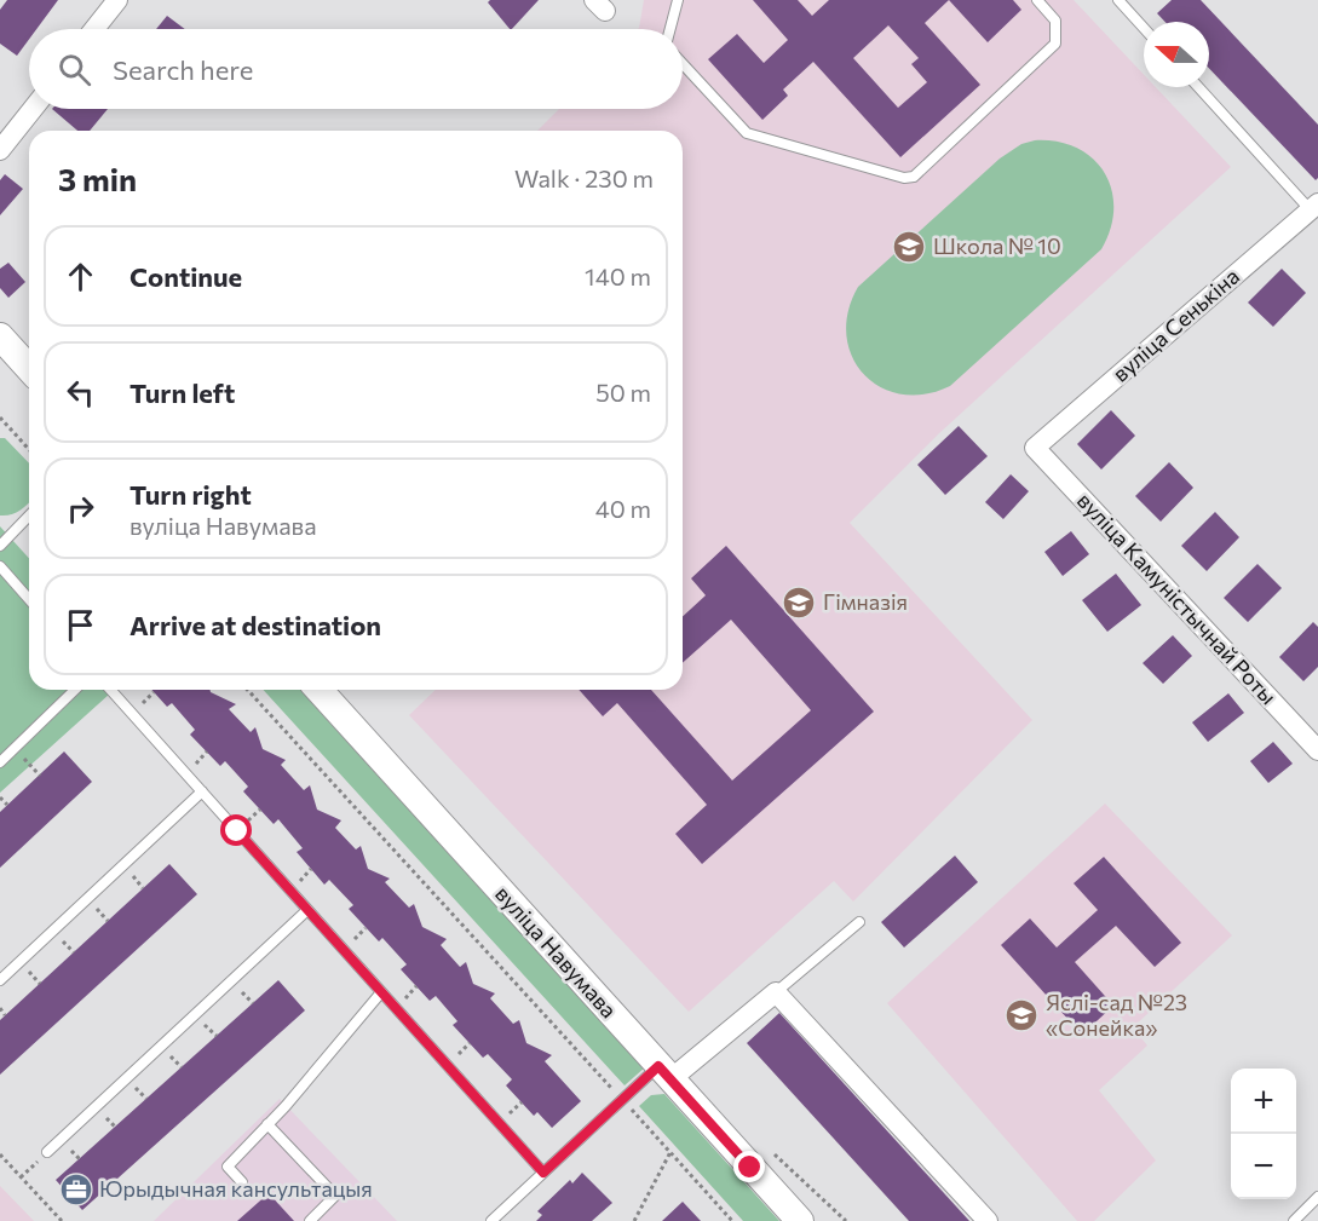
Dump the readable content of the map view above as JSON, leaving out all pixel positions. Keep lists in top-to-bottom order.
{
  "streets": {
    "street": ["вуліца Сенькіна", "вуліца Камуністычнай Роты", "вуліца Навумава"]
  },
  "crossings": [
    ["вуліца Сенькіна", "вуліца Камуністычнай Роты"]
  ],
  "places": {
    "school or university": ["Школа № 10", "Гімназія", "Яслі-сад №23 «Сонейка»"],
    "office": ["Юрыдычная кансультацыя"]
  },
  "north": "left",
  "page": {
    "search": "Search here",
    "heading": ["3 min", "Walk · 230 m"],
    "list": [
      ["Continue", "140 m"],
      ["Turn left", "50 m"],
      ["Turn right", "вуліца Навумава", "40 m"],
      "Arrive at destination"
    ],
    "map_buttons": ["+", "−"]
  }
}
